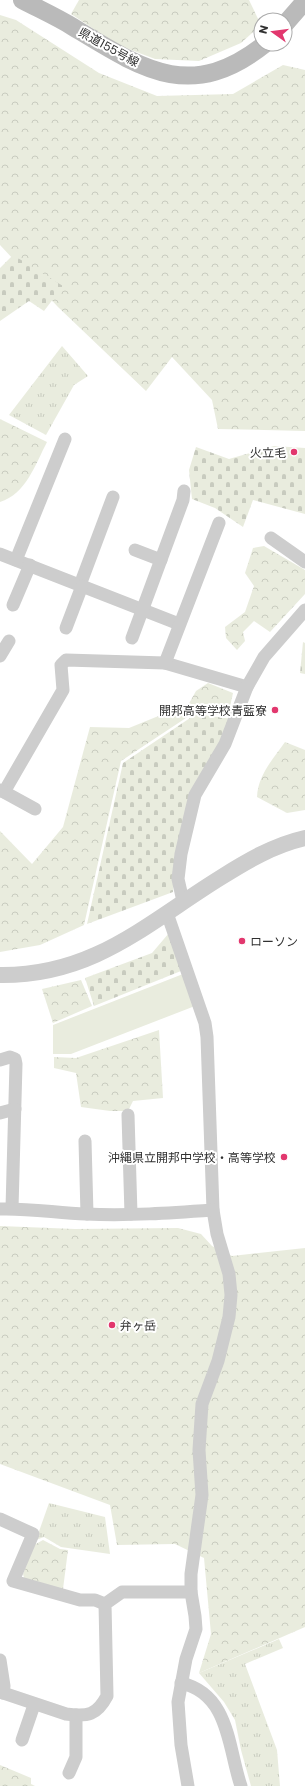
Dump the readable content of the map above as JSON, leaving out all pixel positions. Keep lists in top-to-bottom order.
{
  "streets": {
    "main road": ["県道155号線"]
  },
  "places": [
    "火立毛",
    "開邦高等学校青藍寮",
    "ローソン",
    "沖縄県立開邦中学校・高等学校",
    "弁ヶ岳"
  ],
  "north": "left"
}
